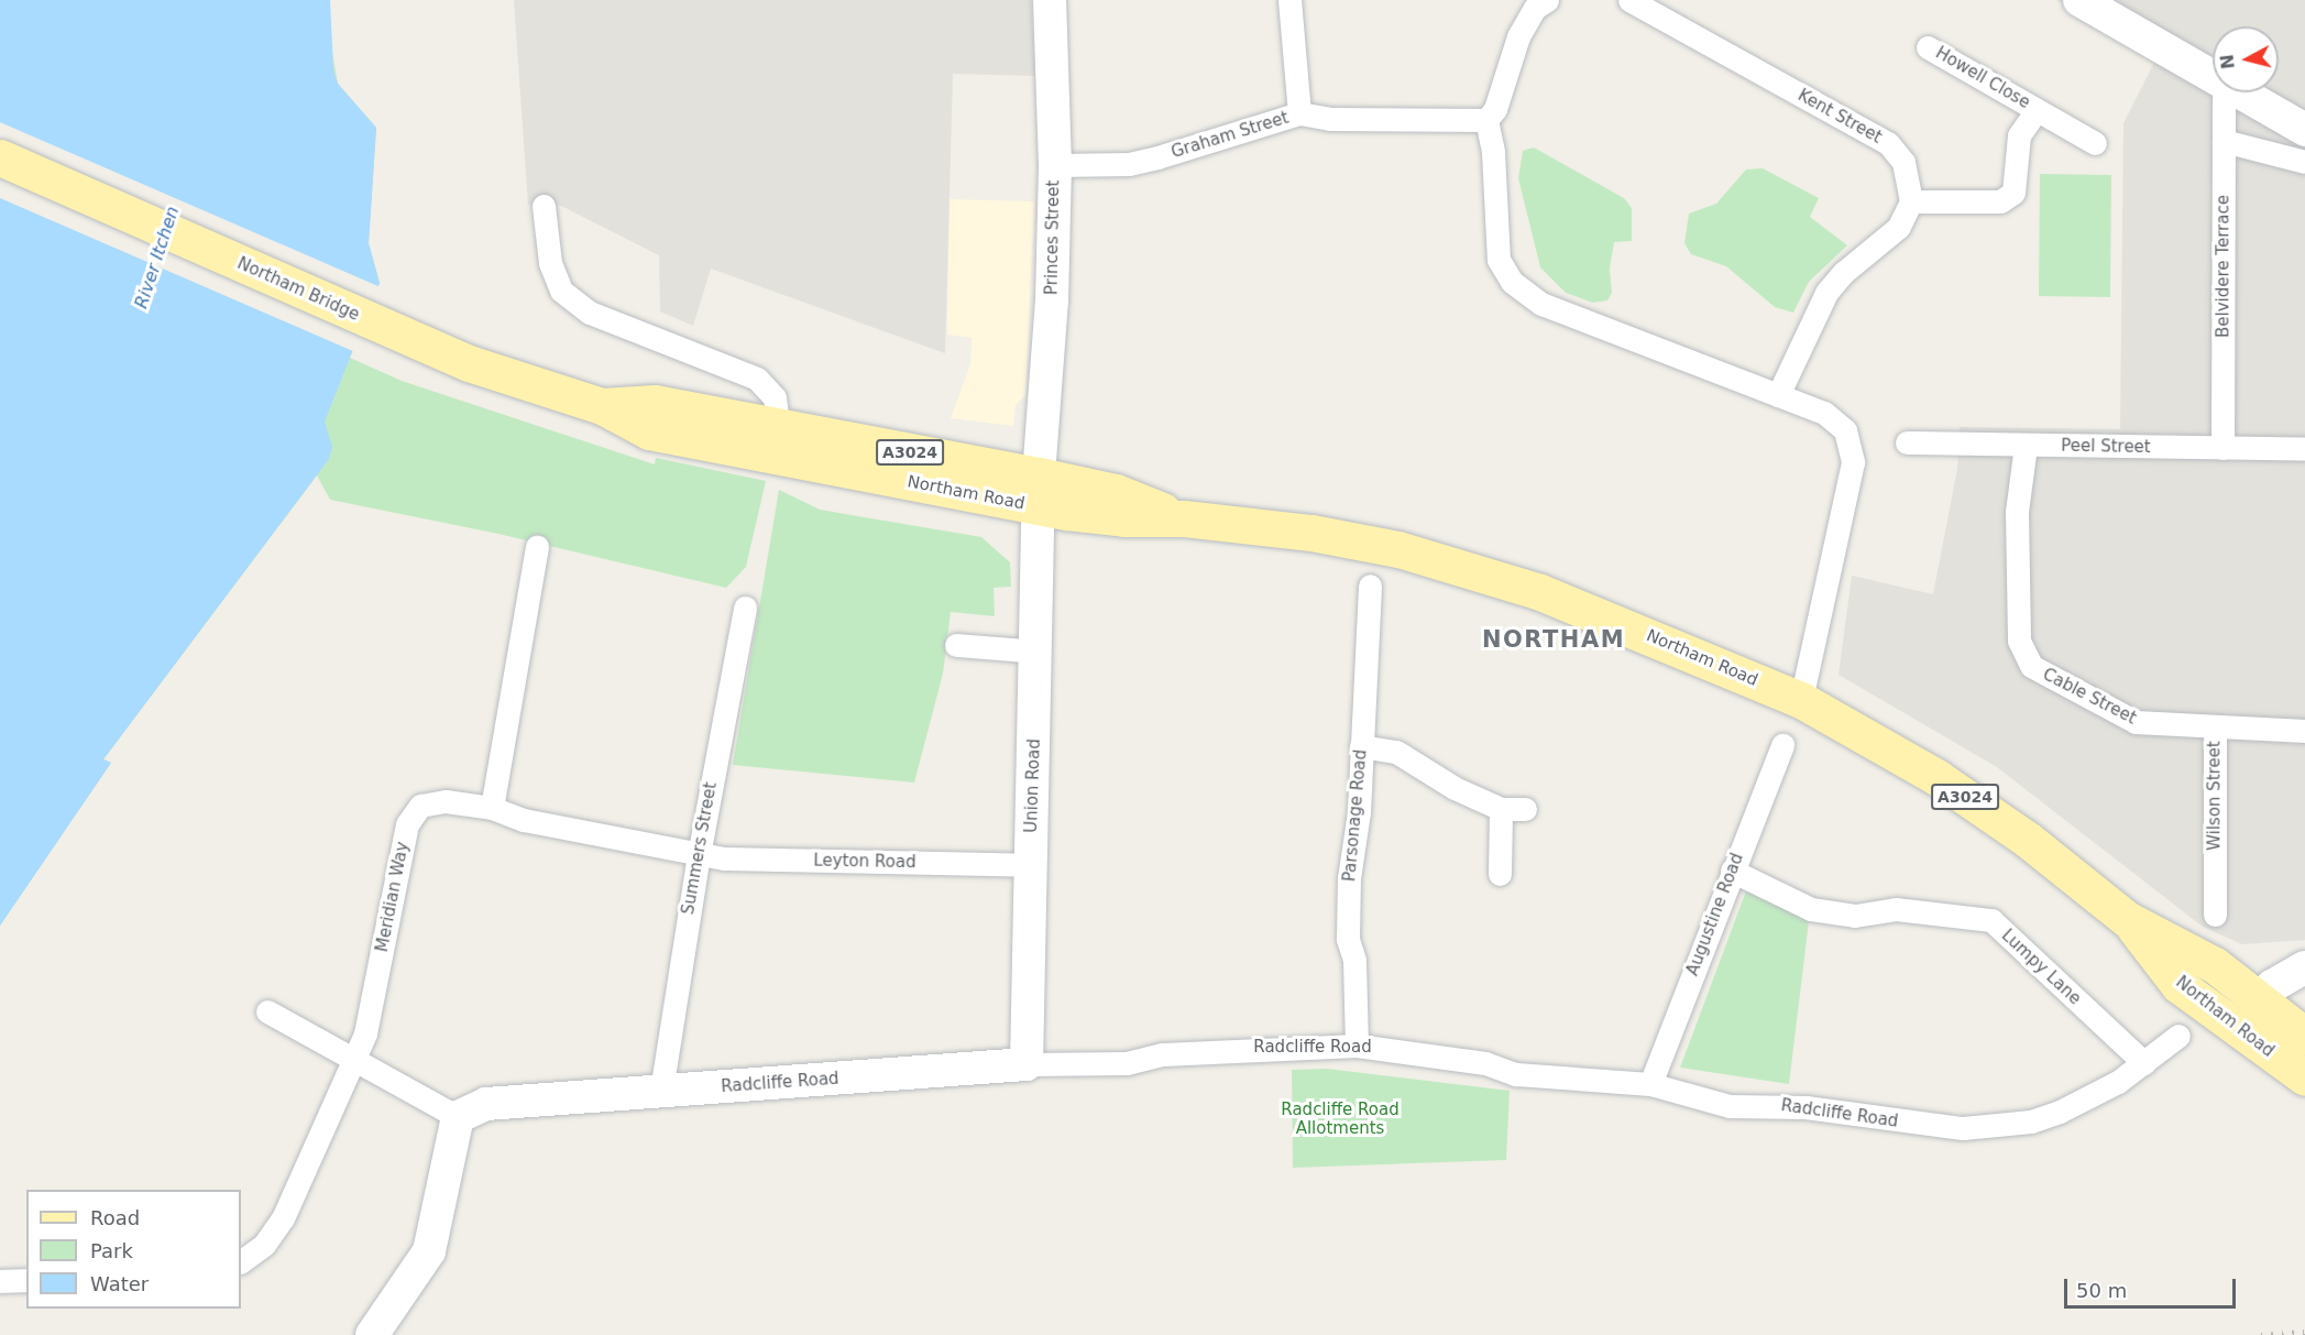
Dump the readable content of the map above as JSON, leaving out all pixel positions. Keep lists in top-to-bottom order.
{
  "streets": {
    "main road": ["Northam Bridge", "A3024", "Northam Road"],
    "street": [
      "Howell Close",
      "Kent Street",
      "Graham Street",
      "Princes Street",
      "Belvidere Terrace",
      "Peel Street",
      "Cable Street",
      "Union Road",
      "Wilson Street",
      "Parsonage Road",
      "Summers Street",
      "Leyton Road",
      "Meridian Way",
      "Augustine Road",
      "Lumpy Lane",
      "Radcliffe Road"
    ]
  },
  "crossings": [
    ["Howell Close", "Kent Street"],
    ["Graham Street", "Princes Street"],
    ["Princes Street", "Northam Road"],
    ["Princes Street", "Union Road"],
    ["Belvidere Terrace", "Peel Street"],
    ["Northam Bridge", "Northam Road"],
    ["Peel Street", "Cable Street"],
    ["Northam Road", "Union Road"],
    ["Cable Street", "Wilson Street"],
    ["Union Road", "Leyton Road"],
    ["Union Road", "Radcliffe Road"],
    ["Parsonage Road", "Radcliffe Road"],
    ["Summers Street", "Leyton Road"],
    ["Summers Street", "Meridian Way"],
    ["Summers Street", "Radcliffe Road"],
    ["Leyton Road", "Meridian Way"],
    ["Augustine Road", "Lumpy Lane"],
    ["Augustine Road", "Radcliffe Road"],
    ["Lumpy Lane", "Radcliffe Road"]
  ],
  "districts": ["NORTHAM"],
  "water": ["River Itchen"],
  "parks": ["Radcliffe Road Allotments"],
  "legend": ["Road", "Park", "Water"],
  "scale_bar": "50 m",
  "north": "left"
}
